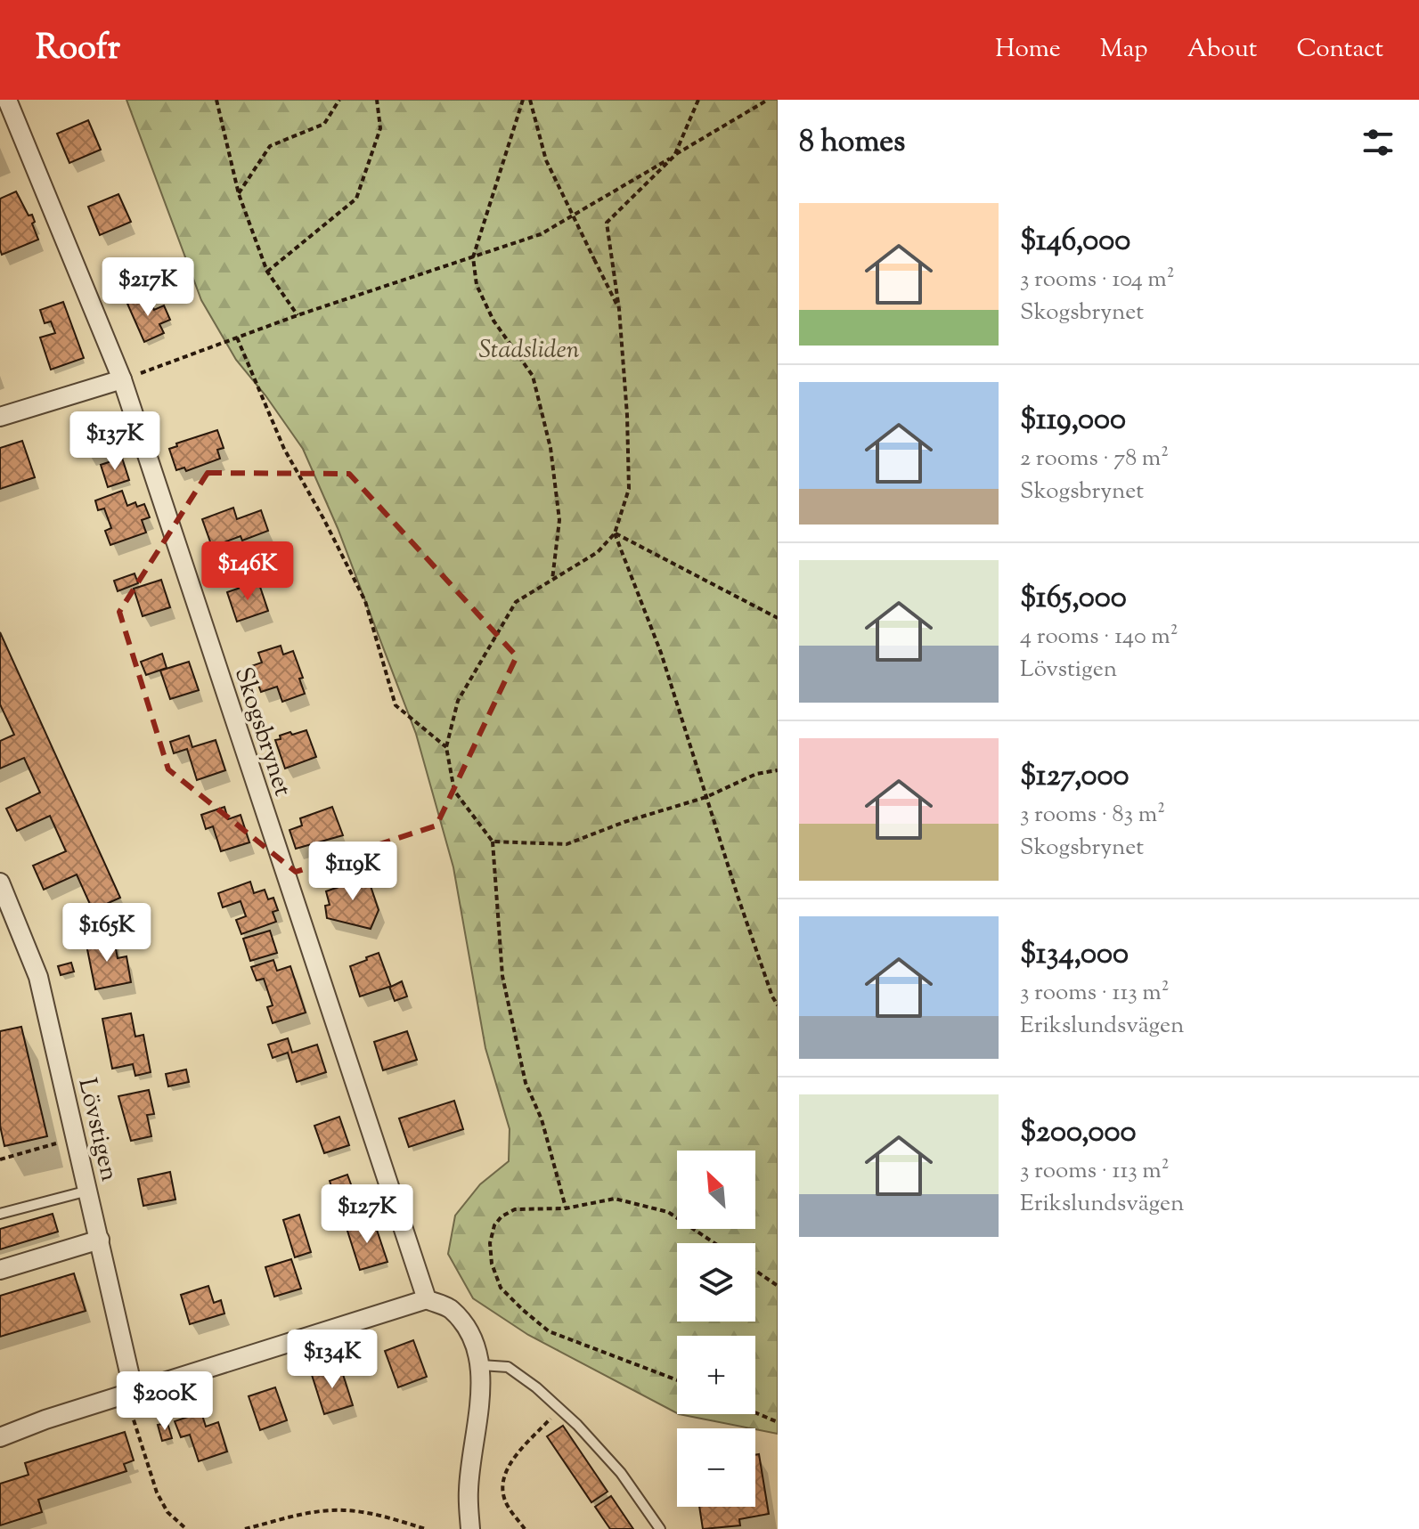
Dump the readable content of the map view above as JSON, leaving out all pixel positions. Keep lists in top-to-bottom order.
{
  "streets": {
    "street": ["Skogsbrynet", "Lövstigen"]
  },
  "parks": ["Stadsliden"],
  "north": "top left",
  "page": {
    "header": "Roofr",
    "nav": [
      "Home",
      "Map",
      "About",
      "Contact"
    ],
    "heading": "8 homes",
    "list": [
      {
        "name": "$146,000",
        "note": "3 rooms · 104 m² · Skogsbrynet"
      },
      {
        "name": "$119,000",
        "note": "2 rooms · 78 m² · Skogsbrynet"
      },
      {
        "name": "$165,000",
        "note": "4 rooms · 140 m² · Lövstigen"
      },
      {
        "name": "$127,000",
        "note": "3 rooms · 83 m² · Skogsbrynet"
      },
      {
        "name": "$134,000",
        "note": "3 rooms · 113 m² · Erikslundsvägen"
      },
      {
        "name": "$200,000",
        "note": "3 rooms · 113 m² · Erikslundsvägen"
      }
    ],
    "price": [
      "$217K",
      "$137K",
      "$146K",
      "$119K",
      "$165K",
      "$127K",
      "$134K",
      "$200K"
    ],
    "map_buttons": ["+", "−"]
  }
}
